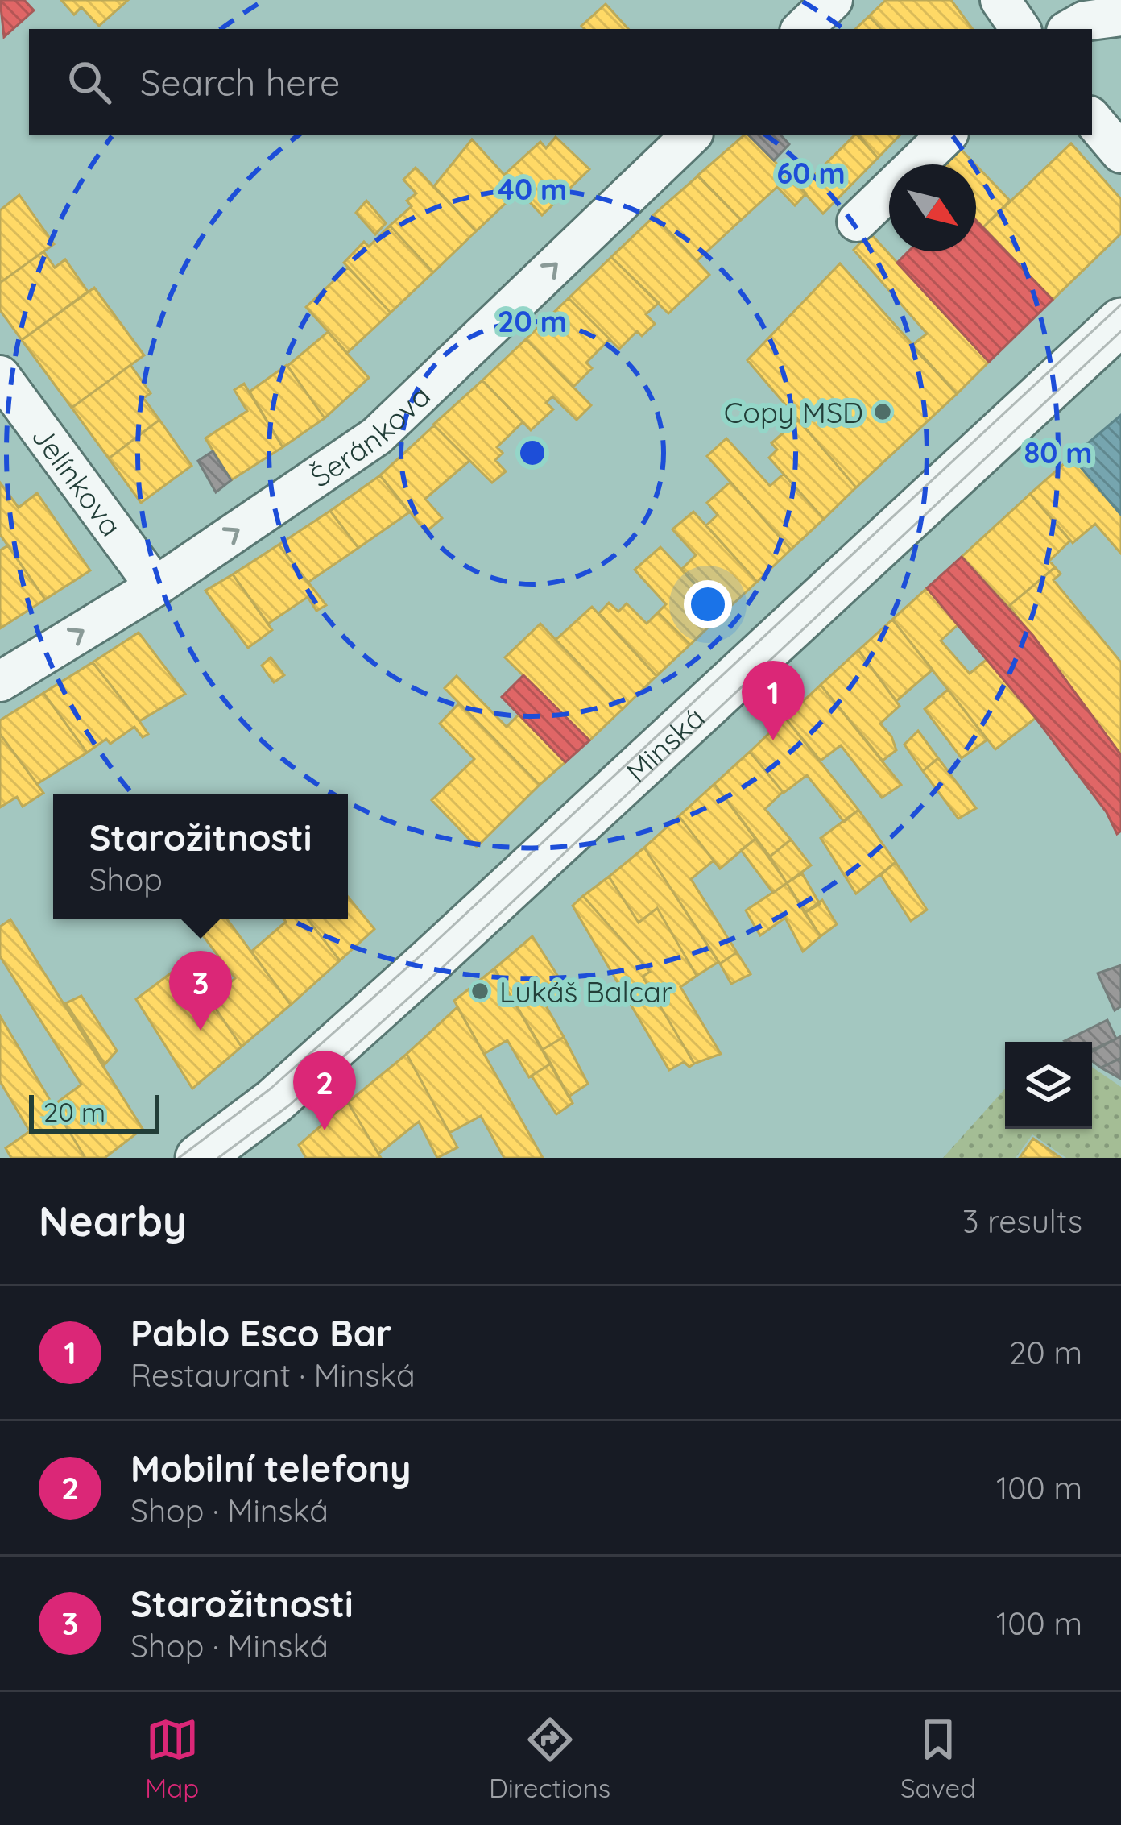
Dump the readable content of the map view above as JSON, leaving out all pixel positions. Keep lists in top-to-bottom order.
{
  "streets": {
    "street": ["Šeránkova", "Jelínkova", "Minská"]
  },
  "crossings": [
    ["Šeránkova", "Jelínkova"]
  ],
  "one_way": ["Šeránkova"],
  "places": ["Copy MSD", "Lukáš Balcar"],
  "scale_bar": "20 m",
  "north": "bottom right",
  "page": {
    "search": "Search here",
    "pins": ["1", "3", "2"],
    "popup": ["Starožitnosti", "Shop"],
    "scale": "20 m",
    "heading": ["Nearby", "3 results"],
    "list": [
      {
        "mark": "1",
        "name": "Pablo Esco Bar",
        "note": "Restaurant · Minská",
        "value": "20 m"
      },
      {
        "mark": "2",
        "name": "Mobilní telefony",
        "note": "Shop · Minská",
        "value": "100 m"
      },
      {
        "mark": "3",
        "name": "Starožitnosti",
        "note": "Shop · Minská",
        "value": "100 m"
      }
    ],
    "nav": ["Map", "Directions", "Saved"]
  },
  "rings": [
    "60 m",
    "40 m",
    "20 m",
    "80 m"
  ]
}
